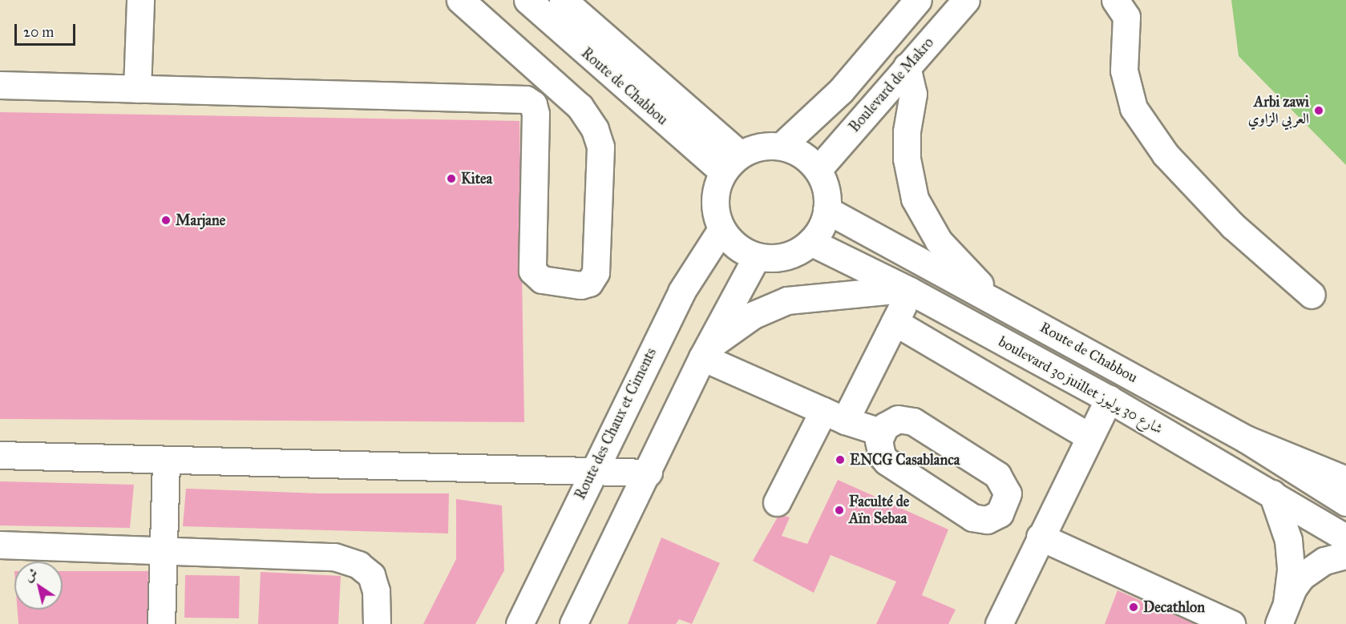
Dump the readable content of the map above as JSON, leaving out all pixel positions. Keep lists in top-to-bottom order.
{
  "streets": {
    "main road": [
      "Boulevard de Makro",
      "Route de Chabbou",
      "boulevard 30 juillet شارع 30 يوليوز",
      "Route des Chaux et Ciments"
    ]
  },
  "crossings": [
    ["Boulevard de Makro", "Route de Chabbou"],
    ["Boulevard de Makro", "boulevard 30 juillet شارع 30 يوليوز"],
    ["Boulevard de Makro", "Route des Chaux et Ciments"],
    ["Route de Chabbou", "boulevard 30 juillet شارع 30 يوليوز"],
    ["Route de Chabbou", "Route des Chaux et Ciments"],
    ["boulevard 30 juillet شارع 30 يوليوز", "Route des Chaux et Ciments"]
  ],
  "places": [
    "Arbi zawi العربي الزاوي",
    "Kitea",
    "Marjane",
    "ENCG Casablanca",
    "Faculté de Aïn Sebaa",
    "Decathlon"
  ],
  "scale_bar": "20 m",
  "north": "top left"
}
